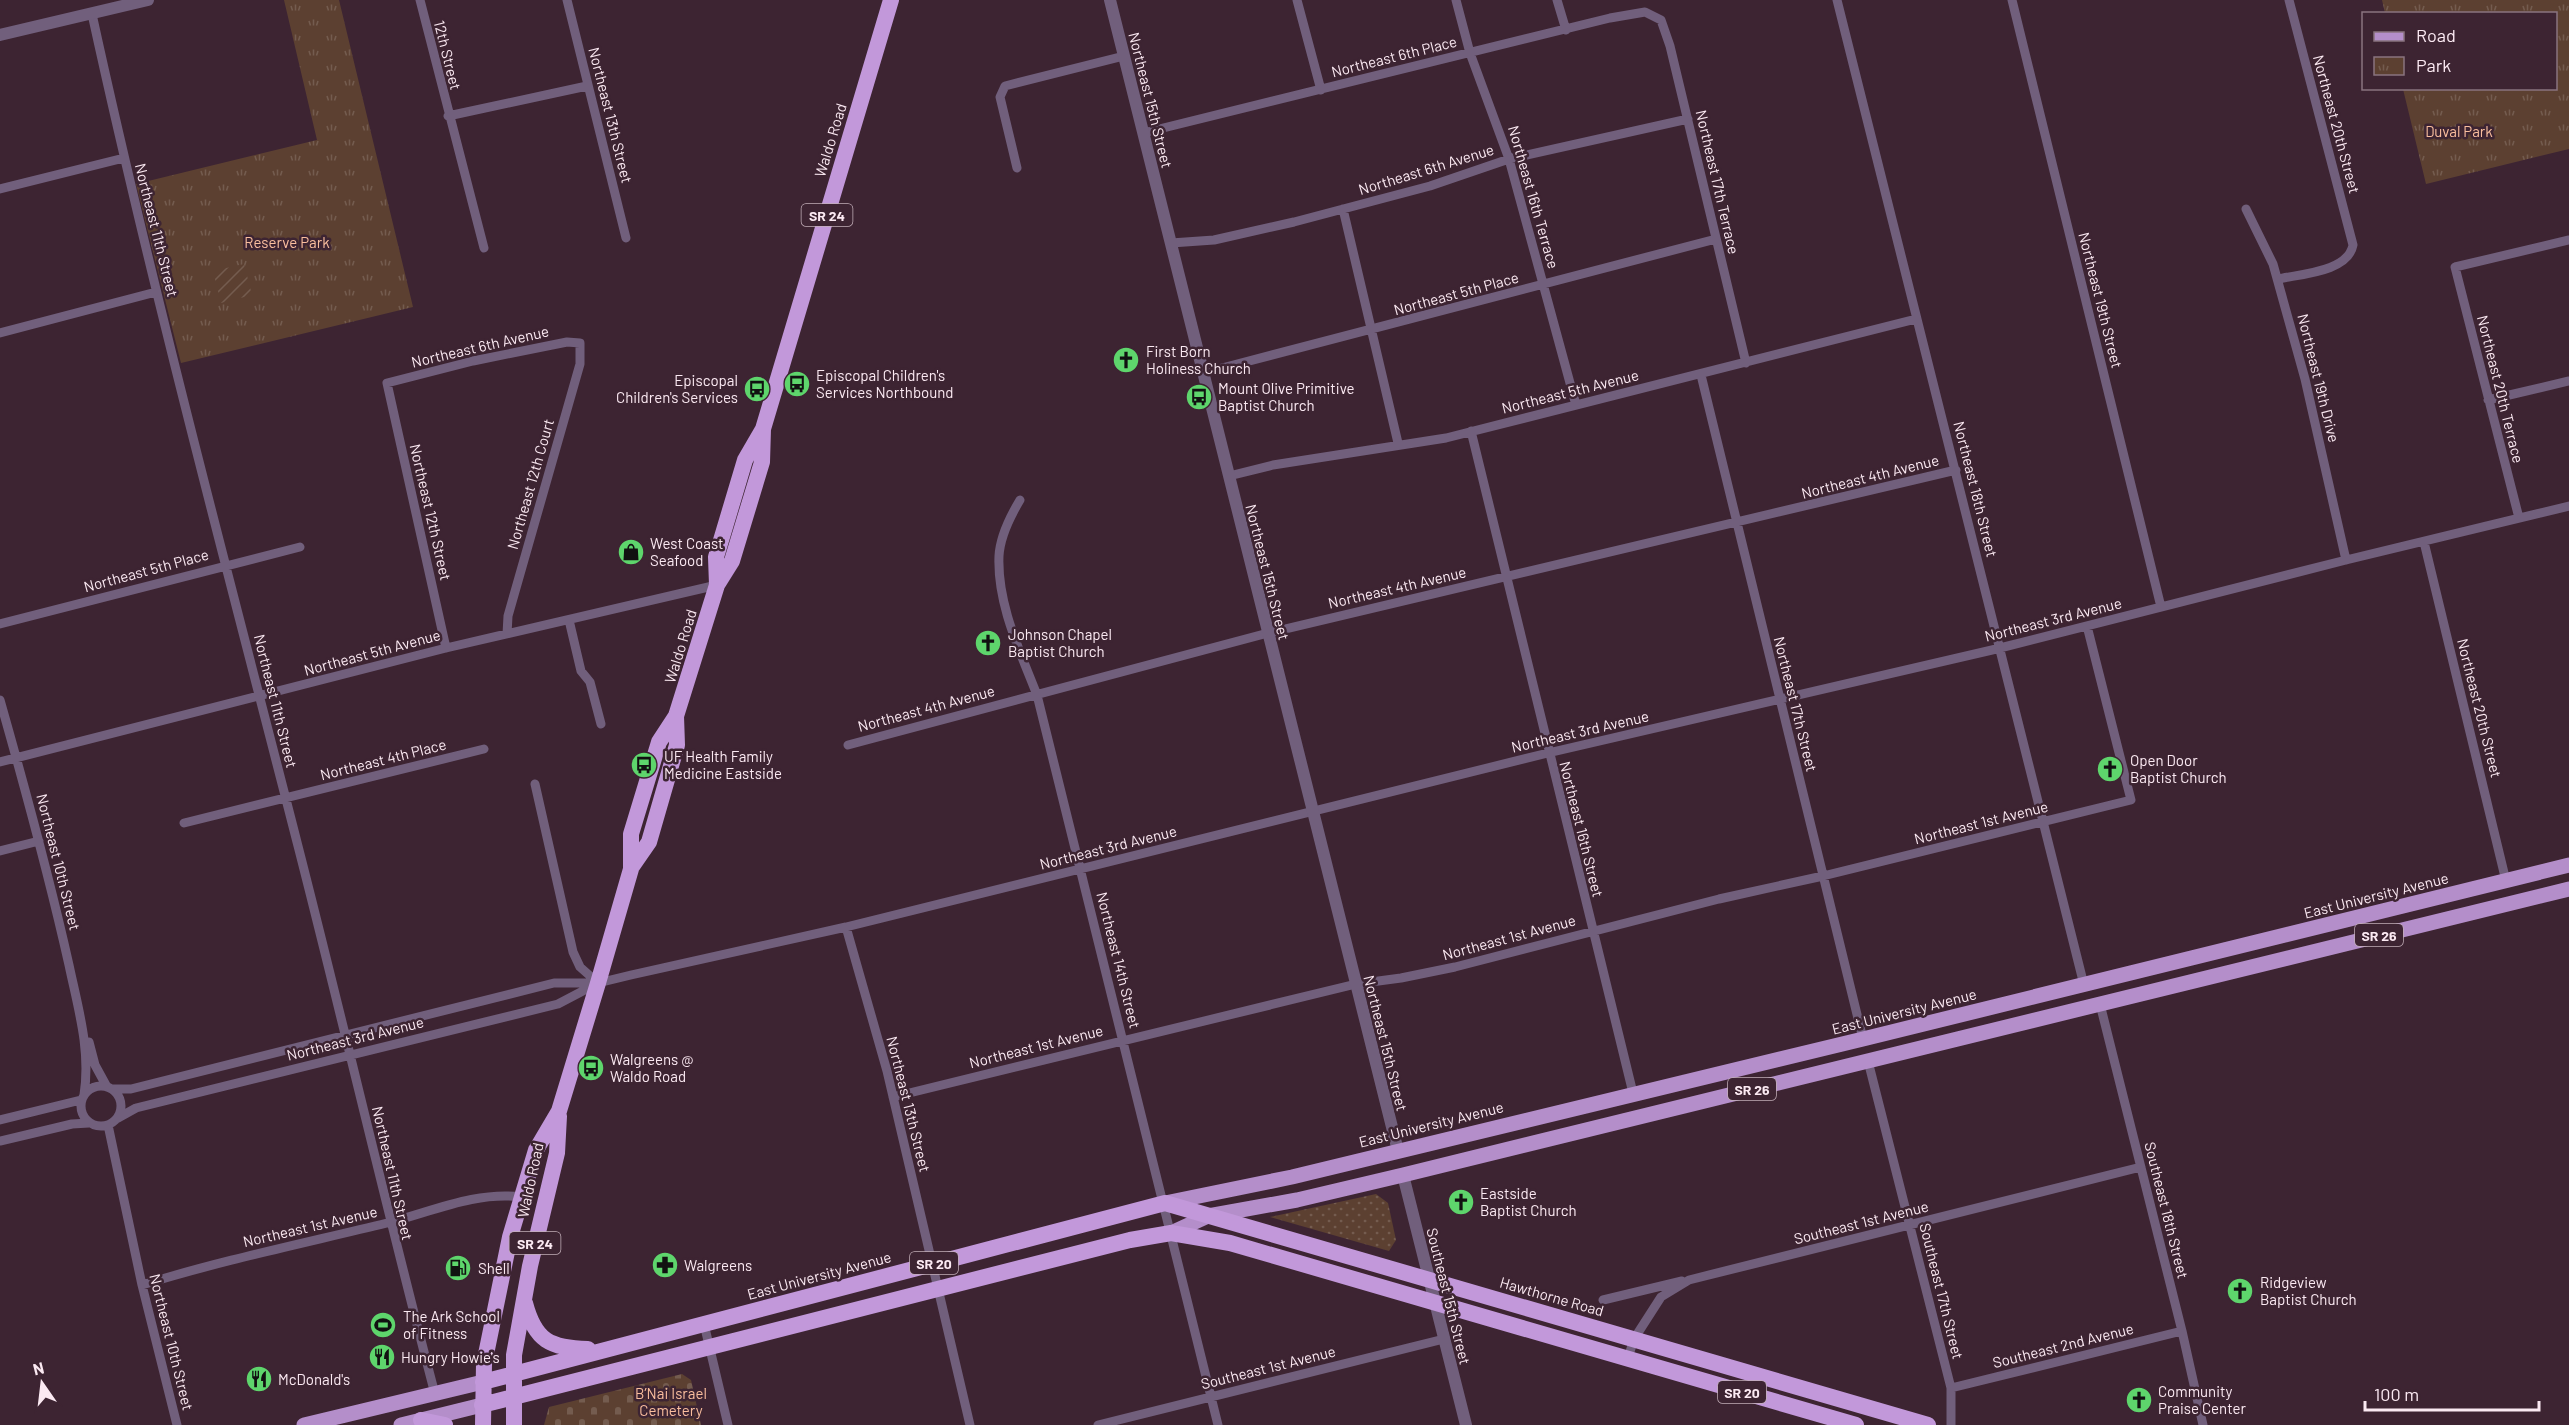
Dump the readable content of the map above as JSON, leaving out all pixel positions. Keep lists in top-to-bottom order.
{
  "streets": {
    "highway": [
      "Waldo Road",
      "SR 24",
      "East University Avenue",
      "SR 20",
      "Hawthorne Road"
    ],
    "main road": ["SR 26"],
    "street": [
      "12th Street",
      "Northeast 6th Place",
      "Northeast 15th Street",
      "Northeast 13th Street",
      "Northeast 20th Street",
      "Northeast 6th Avenue",
      "Northeast 17th Terrace",
      "Northeast 16th Terrace",
      "Northeast 11th Street",
      "Northeast 5th Place",
      "Northeast 19th Street",
      "Northeast 19th Drive",
      "Northeast 20th Terrace",
      "Northeast 5th Avenue",
      "Northeast 4th Avenue",
      "Northeast 12th Court",
      "Northeast 18th Street",
      "Northeast 12th Street",
      "Northeast 3rd Avenue",
      "Northeast 17th Street",
      "Northeast 4th Place",
      "Northeast 1st Avenue",
      "Northeast 16th Street",
      "Northeast 10th Street",
      "Northeast 14th Street",
      "Southeast 18th Street",
      "Southeast 1st Avenue",
      "Southeast 17th Street",
      "Southeast 15th Street",
      "Southeast 2nd Avenue"
    ]
  },
  "crossings": [
    ["Northeast 6th Place", "Northeast 15th Street"],
    ["Northeast 6th Place", "Northeast 17th Terrace"],
    ["Northeast 6th Place", "Northeast 16th Terrace"],
    ["Northeast 15th Street", "Northeast 6th Avenue"],
    ["Northeast 15th Street", "Northeast 5th Place"],
    ["Northeast 15th Street", "Northeast 5th Avenue"],
    ["Northeast 15th Street", "Northeast 4th Avenue"],
    ["Northeast 15th Street", "Northeast 3rd Avenue"],
    ["Northeast 15th Street", "Northeast 1st Avenue"],
    ["Northeast 15th Street", "East University Avenue"],
    ["Northeast 13th Street", "Northeast 3rd Avenue"],
    ["Northeast 13th Street", "Northeast 1st Avenue"],
    ["Northeast 13th Street", "East University Avenue"],
    ["Northeast 13th Street", "SR 20"],
    ["Northeast 20th Street", "Northeast 19th Drive"],
    ["Northeast 20th Street", "Northeast 3rd Avenue"],
    ["Northeast 20th Street", "East University Avenue"],
    ["Waldo Road", "Northeast 5th Avenue"],
    ["Waldo Road", "Northeast 3rd Avenue"],
    ["Waldo Road", "Northeast 1st Avenue"],
    ["Waldo Road", "East University Avenue"],
    ["Waldo Road", "SR 20"],
    ["Northeast 6th Avenue", "Northeast 17th Terrace"],
    ["Northeast 6th Avenue", "Northeast 16th Terrace"],
    ["Northeast 6th Avenue", "Northeast 12th Court"],
    ["Northeast 6th Avenue", "Northeast 12th Street"],
    ["Northeast 17th Terrace", "Northeast 5th Place"],
    ["Northeast 17th Terrace", "Northeast 5th Avenue"],
    ["Northeast 16th Terrace", "Northeast 5th Place"],
    ["Northeast 16th Terrace", "Northeast 5th Avenue"],
    ["Northeast 11th Street", "Northeast 5th Place"],
    ["Northeast 11th Street", "Northeast 5th Avenue"],
    ["Northeast 11th Street", "Northeast 3rd Avenue"],
    ["Northeast 11th Street", "Northeast 4th Place"],
    ["Northeast 11th Street", "Northeast 1st Avenue"],
    ["Northeast 11th Street", "East University Avenue"],
    ["Northeast 19th Street", "Northeast 3rd Avenue"],
    ["Northeast 19th Drive", "Northeast 3rd Avenue"],
    ["Northeast 20th Terrace", "Northeast 3rd Avenue"],
    ["Northeast 5th Avenue", "Northeast 12th Court"],
    ["Northeast 5th Avenue", "Northeast 18th Street"],
    ["Northeast 5th Avenue", "Northeast 12th Street"],
    ["Northeast 5th Avenue", "Northeast 17th Street"],
    ["Northeast 5th Avenue", "Northeast 16th Street"],
    ["Northeast 5th Avenue", "Northeast 10th Street"],
    ["Northeast 4th Avenue", "Northeast 18th Street"],
    ["Northeast 4th Avenue", "Northeast 17th Street"],
    ["Northeast 4th Avenue", "Northeast 16th Street"],
    ["Northeast 4th Avenue", "Northeast 14th Street"],
    ["Northeast 18th Street", "Northeast 3rd Avenue"],
    ["Northeast 18th Street", "Northeast 1st Avenue"],
    ["Northeast 18th Street", "East University Avenue"],
    ["Northeast 3rd Avenue", "Northeast 17th Street"],
    ["Northeast 3rd Avenue", "Northeast 1st Avenue"],
    ["Northeast 3rd Avenue", "Northeast 16th Street"],
    ["Northeast 3rd Avenue", "Northeast 10th Street"],
    ["Northeast 3rd Avenue", "Northeast 14th Street"],
    ["Northeast 17th Street", "Northeast 1st Avenue"],
    ["Northeast 17th Street", "East University Avenue"],
    ["Northeast 1st Avenue", "Northeast 16th Street"],
    ["Northeast 1st Avenue", "Northeast 10th Street"],
    ["Northeast 1st Avenue", "Northeast 14th Street"],
    ["Northeast 16th Street", "East University Avenue"],
    ["East University Avenue", "Northeast 14th Street"],
    ["East University Avenue", "Hawthorne Road"],
    ["SR 26", "Northeast 14th Street"],
    ["SR 26", "Southeast 18th Street"],
    ["SR 26", "SR 20"],
    ["SR 26", "Southeast 17th Street"],
    ["SR 26", "Southeast 15th Street"],
    ["SR 26", "Hawthorne Road"],
    ["Northeast 14th Street", "Southeast 1st Avenue"],
    ["Northeast 14th Street", "SR 20"],
    ["Northeast 14th Street", "Hawthorne Road"],
    ["Southeast 18th Street", "Southeast 1st Avenue"],
    ["Southeast 18th Street", "Southeast 2nd Avenue"],
    ["Southeast 1st Avenue", "SR 20"],
    ["Southeast 1st Avenue", "Southeast 17th Street"],
    ["Southeast 1st Avenue", "Southeast 15th Street"],
    ["Southeast 1st Avenue", "Hawthorne Road"],
    ["SR 20", "Southeast 15th Street"],
    ["Southeast 17th Street", "Southeast 2nd Avenue"],
    ["Southeast 15th Street", "Hawthorne Road"]
  ],
  "parks": ["Duval Park", "Reserve Park", "B’Nai Israel Cemetery"],
  "places": {
    "church": [
      "First Born Holiness Church",
      "Johnson Chapel Baptist Church",
      "Open Door Baptist Church",
      "Eastside Baptist Church",
      "Ridgeview Baptist Church",
      "Community Praise Center"
    ],
    "bus stop": [
      "Episcopal Children's Services Northbound",
      "Episcopal Children's Services",
      "Mount Olive Primitive Baptist Church",
      "UF Health Family Medicine Eastside",
      "Walgreens @ Waldo Road"
    ],
    "shop": ["West Coast Seafood"],
    "pharmacy": ["Walgreens"],
    "fuel station": ["Shell"],
    "sports": ["The Ark School of Fitness"],
    "restaurant": ["Hungry Howie's", "McDonald's"]
  },
  "legend": ["Road", "Park"],
  "scale_bar": "100 m",
  "north": "top"
}
